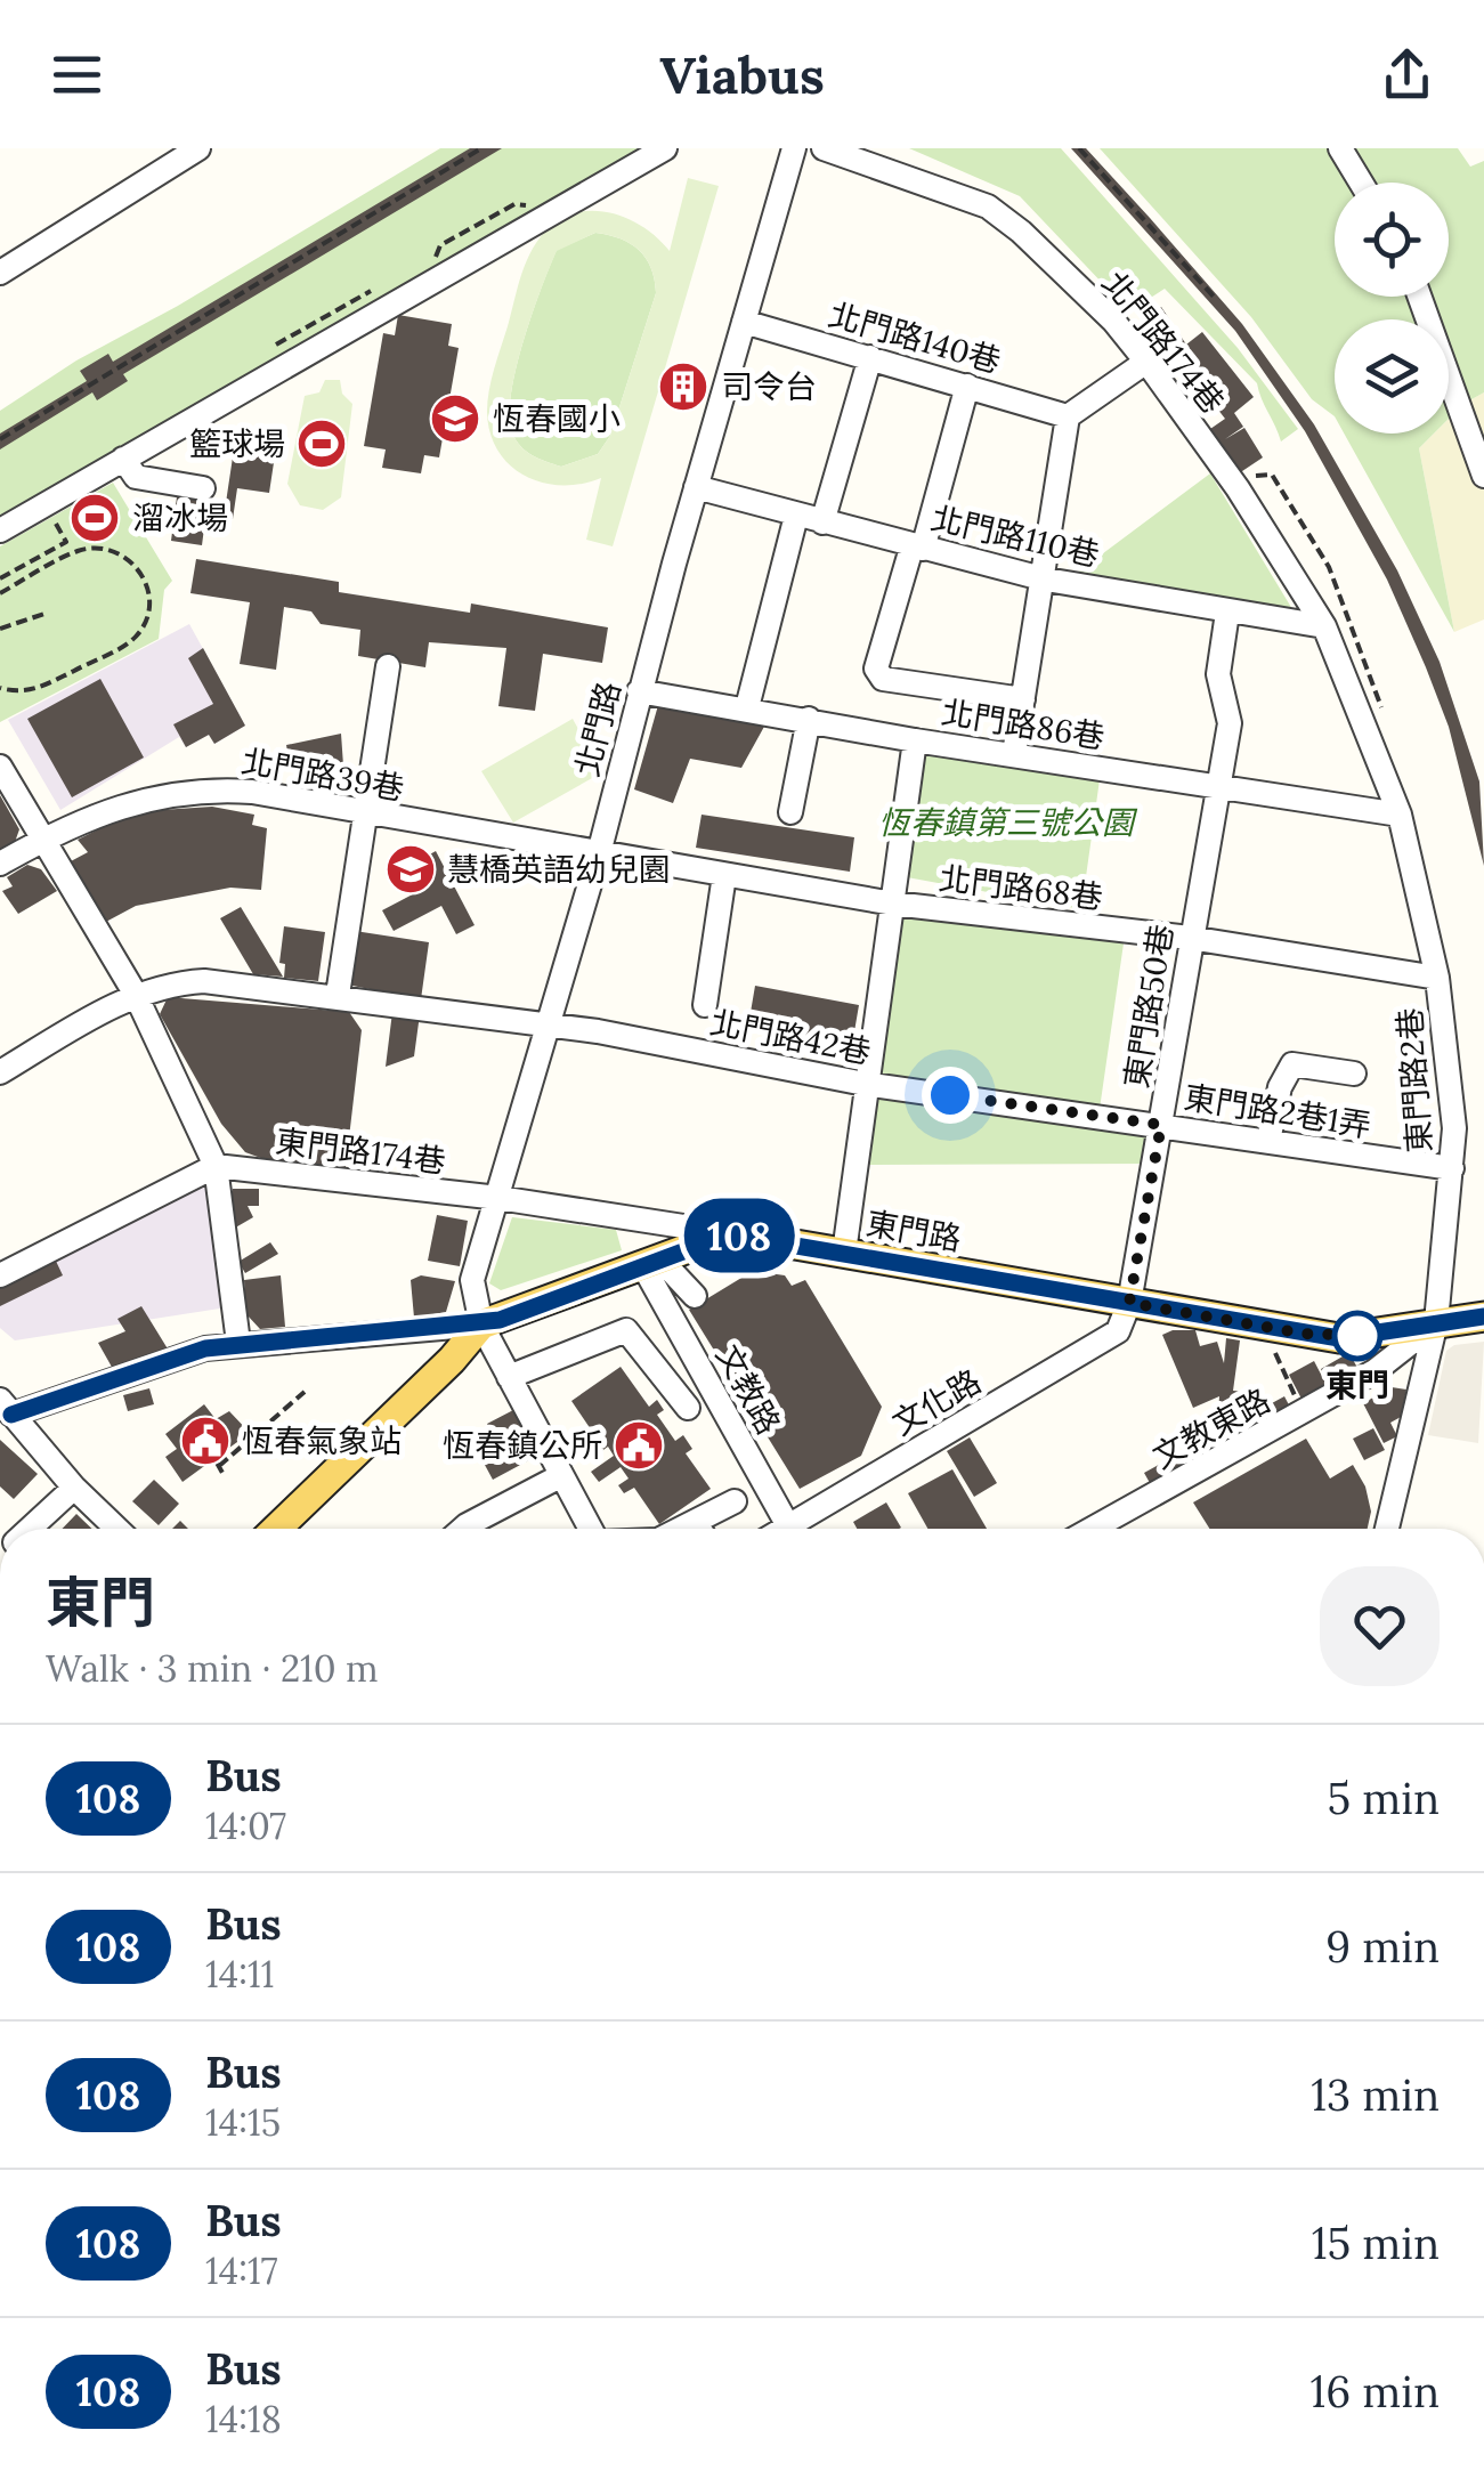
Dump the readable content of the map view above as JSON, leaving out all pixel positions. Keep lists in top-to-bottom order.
{
  "streets": {
    "main road": ["東門路"],
    "street": [
      "北門路140巷",
      "北門路174巷",
      "北門路110巷",
      "北門路86巷",
      "北門路",
      "北門路39巷",
      "北門路68巷",
      "東門路50巷",
      "北門路42巷",
      "東門路2巷",
      "東門路2巷1弄",
      "東門路174巷",
      "文教路",
      "文化路",
      "文教東路"
    ]
  },
  "crossings": [
    ["北門路140巷", "北門路"],
    ["北門路174巷", "北門路110巷"],
    ["北門路174巷", "東門路2巷"],
    ["北門路110巷", "北門路"],
    ["北門路110巷", "東門路50巷"],
    ["北門路110巷", "東門路2巷"],
    ["北門路86巷", "北門路"],
    ["北門路86巷", "東門路50巷"],
    ["北門路86巷", "東門路2巷"],
    ["北門路", "北門路39巷"],
    ["北門路", "北門路68巷"],
    ["北門路", "北門路42巷"],
    ["北門路", "東門路174巷"],
    ["北門路39巷", "北門路68巷"],
    ["北門路68巷", "東門路50巷"],
    ["北門路68巷", "東門路2巷"],
    ["東門路50巷", "北門路42巷"],
    ["東門路50巷", "東門路2巷1弄"],
    ["東門路50巷", "東門路"],
    ["東門路50巷", "文化路"],
    ["北門路42巷", "東門路2巷1弄"],
    ["東門路2巷", "東門路2巷1弄"],
    ["東門路2巷", "東門路"],
    ["東門路2巷", "文教東路"],
    ["東門路174巷", "東門路"],
    ["東門路", "文化路"],
    ["東門路", "文教東路"]
  ],
  "parks": ["恆春鎮第三號公園"],
  "places": {
    "building": ["司令台"],
    "school or university": ["恆春國小", "慧橋英語幼兒園"],
    "sports": ["籃球場", "溜冰場"],
    "other": ["東門"],
    "public building": ["恆春氣象站", "恆春鎮公所"]
  },
  "lines": ["bus line 108"],
  "page": {
    "header": "Viabus",
    "on_map": "108",
    "heading": ["東門", "Walk · 3 min · 210 m"],
    "list": [
      {
        "mark": "108",
        "name": "Bus",
        "note": "14:07",
        "value": "5 min"
      },
      {
        "mark": "108",
        "name": "Bus",
        "note": "14:11",
        "value": "9 min"
      },
      {
        "mark": "108",
        "name": "Bus",
        "note": "14:15",
        "value": "13 min"
      },
      {
        "mark": "108",
        "name": "Bus",
        "note": "14:17",
        "value": "15 min"
      },
      {
        "mark": "108",
        "name": "Bus",
        "note": "14:18",
        "value": "16 min"
      }
    ]
  }
}
